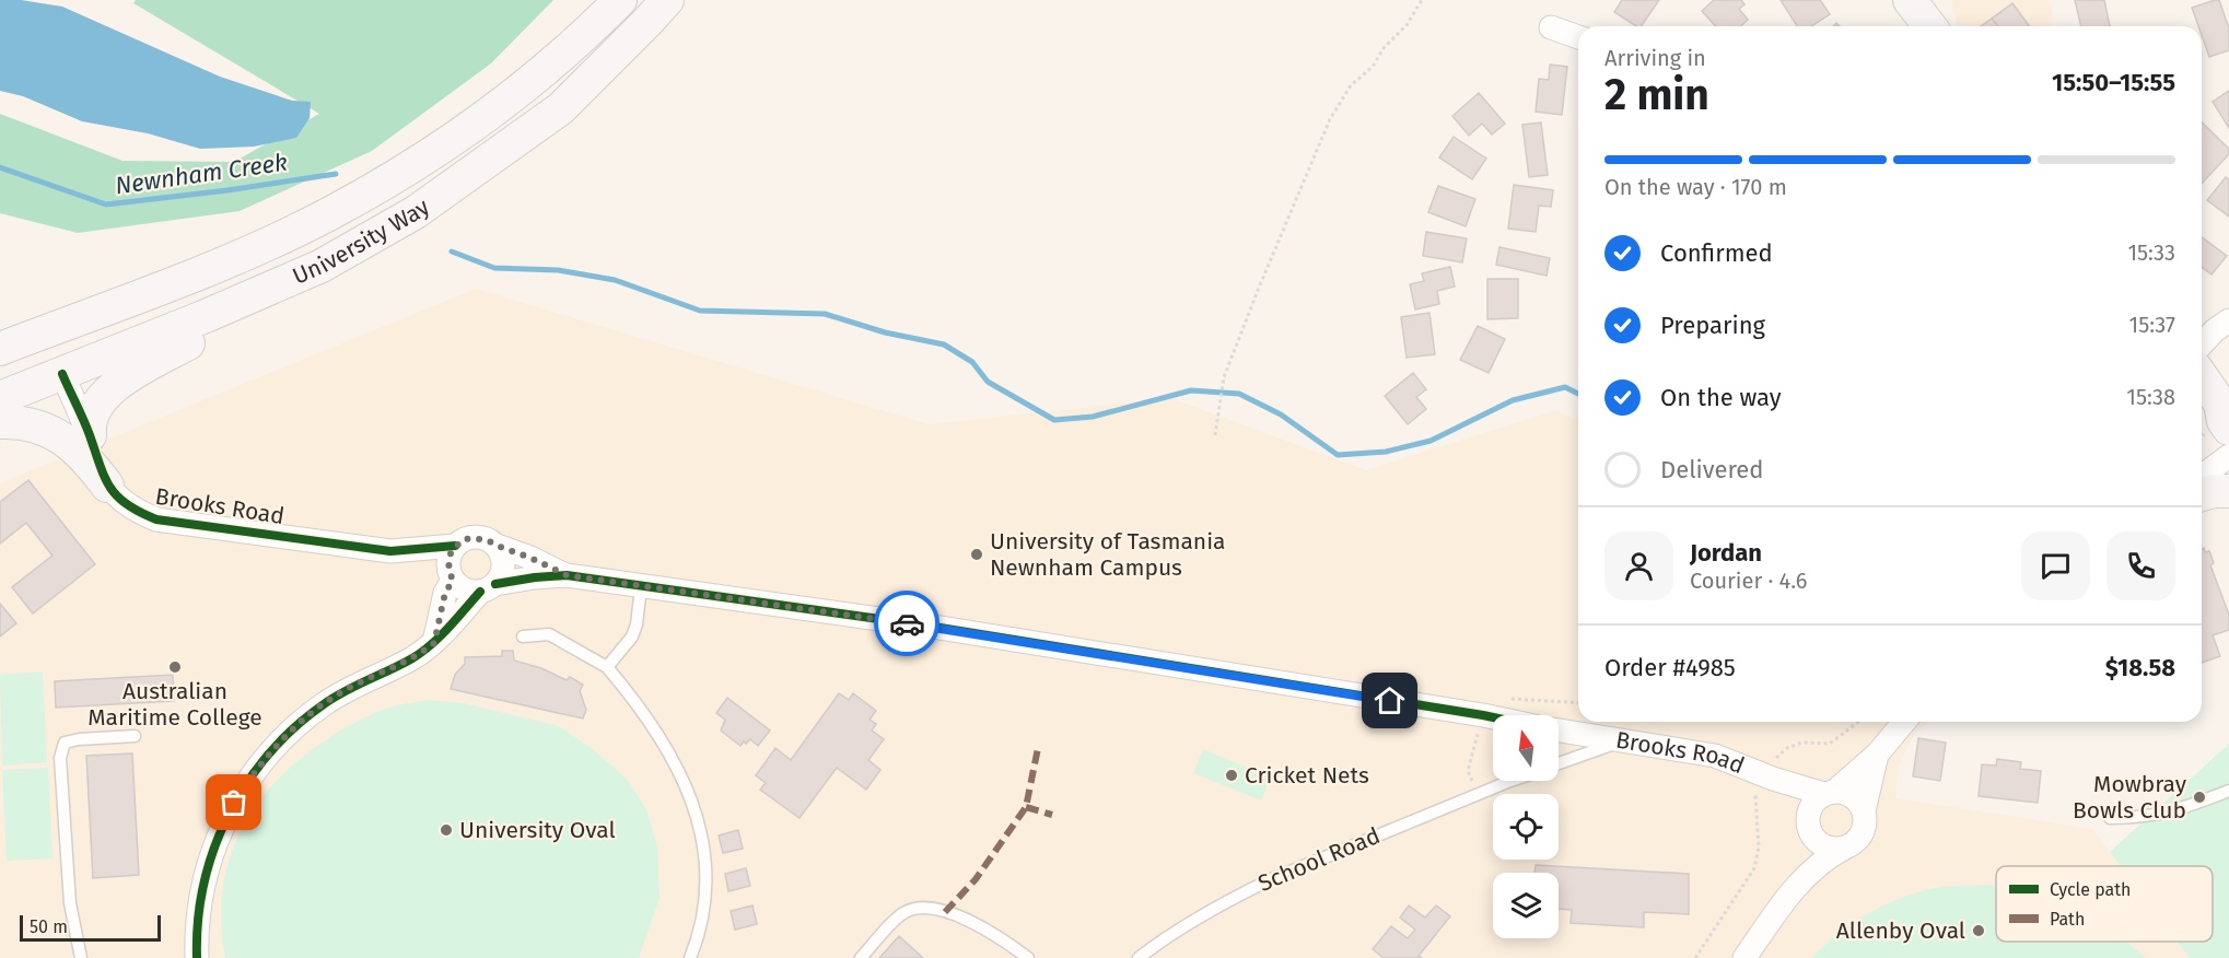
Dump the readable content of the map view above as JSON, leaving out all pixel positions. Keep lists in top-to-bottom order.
{
  "streets": {
    "main road": ["University Way"],
    "street": ["Brooks Road"],
    "lane": ["School Road"]
  },
  "crossings": [
    ["Brooks Road", "School Road"]
  ],
  "water": ["Newnham Creek"],
  "places": [
    "University of Tasmania Newnham Campus",
    "Australian Maritime College",
    "Cricket Nets",
    "Mowbray Bowls Club",
    "University Oval",
    "Allenby Oval"
  ],
  "legend": ["Cycle path", "Path"],
  "scale_bar": "50 m",
  "north": "top",
  "page": {
    "heading": ["2 min", "Arriving in", "15:50–15:55"],
    "panel": [
      "Jordan",
      "Courier · 4.6",
      "Order #4985",
      "$18.58"
    ],
    "bar": "On the way · 170 m",
    "list": [
      ["Confirmed", "15:33"],
      ["Preparing", "15:37"],
      ["On the way", "15:38"],
      "Delivered"
    ],
    "scale": "50 m"
  }
}
